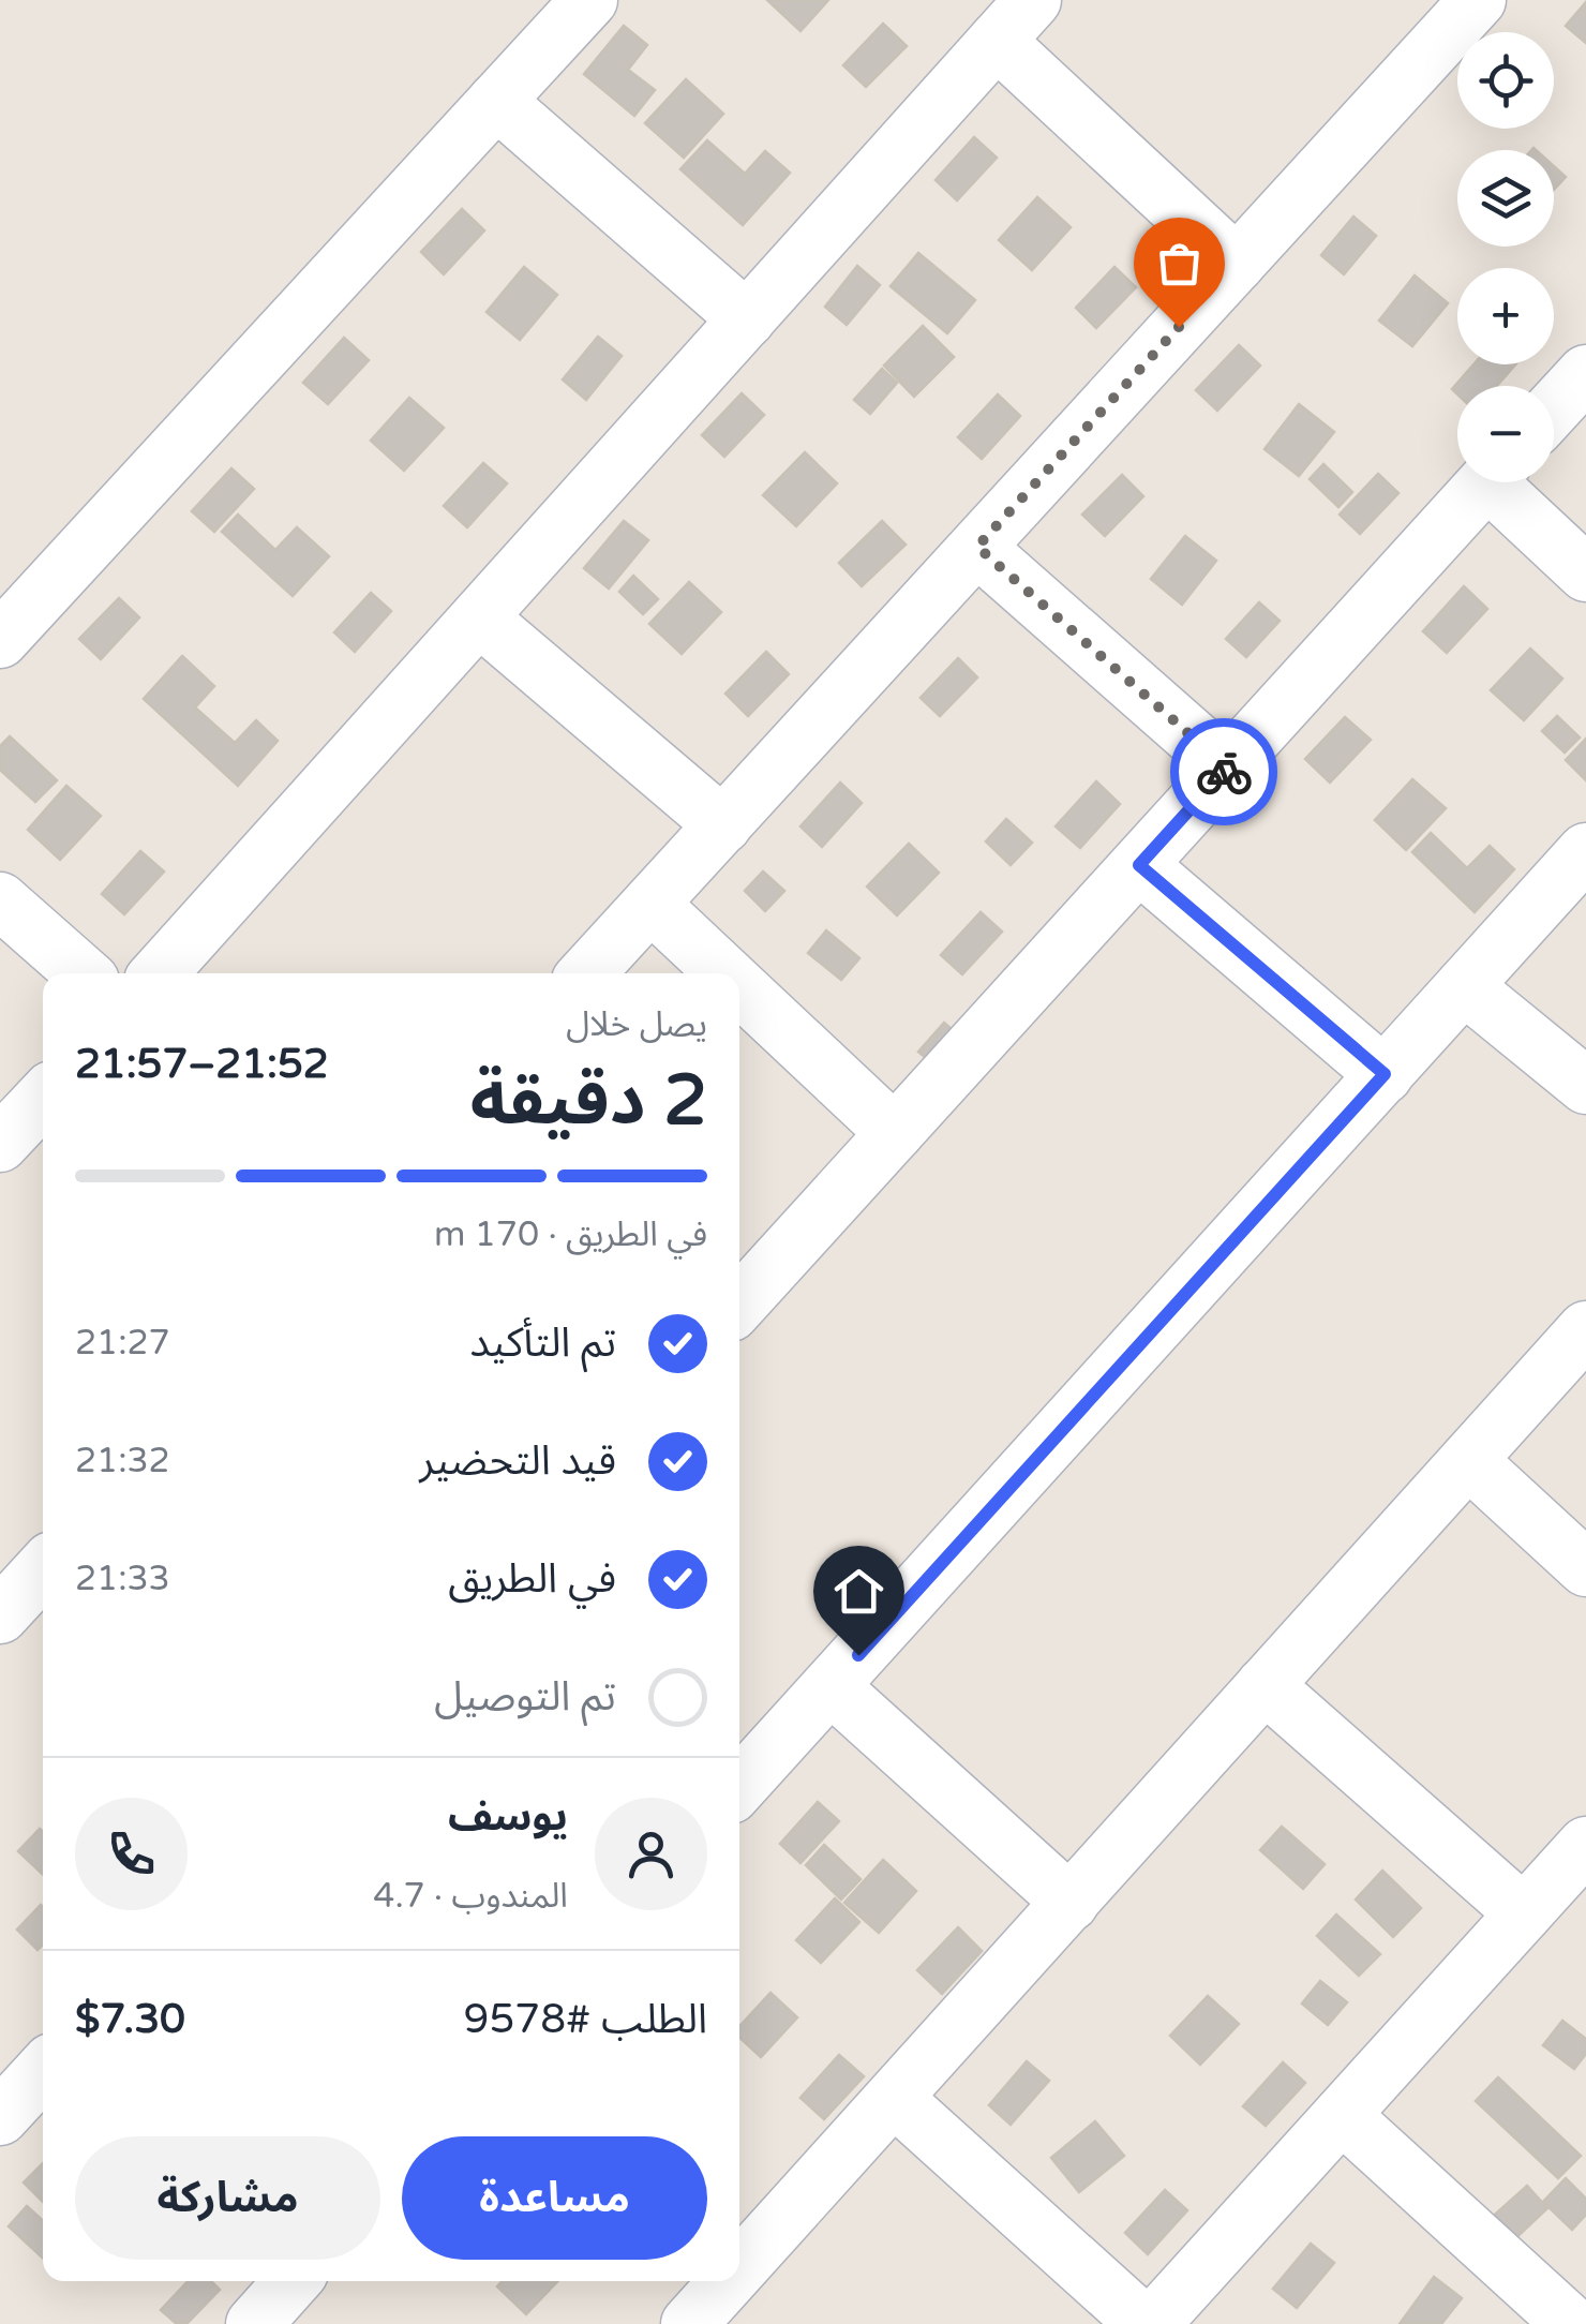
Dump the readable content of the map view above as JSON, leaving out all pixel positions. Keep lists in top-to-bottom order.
{
  "page": {
    "map_buttons": ["+", "−"],
    "heading": ["2 دقيقة", "يصل خلال", "21:52–21:57"],
    "panel": [
      "يوسف",
      "المندوب · 4.7",
      "الطلب #9578",
      "$7.30"
    ],
    "bar": "في الطريق · 170 m",
    "list": [
      ["تم التأكيد", "21:27"],
      ["قيد التحضير", "21:32"],
      ["في الطريق", "21:33"],
      "تم التوصيل"
    ],
    "buttons": ["مساعدة", "مشاركة"]
  }
}
